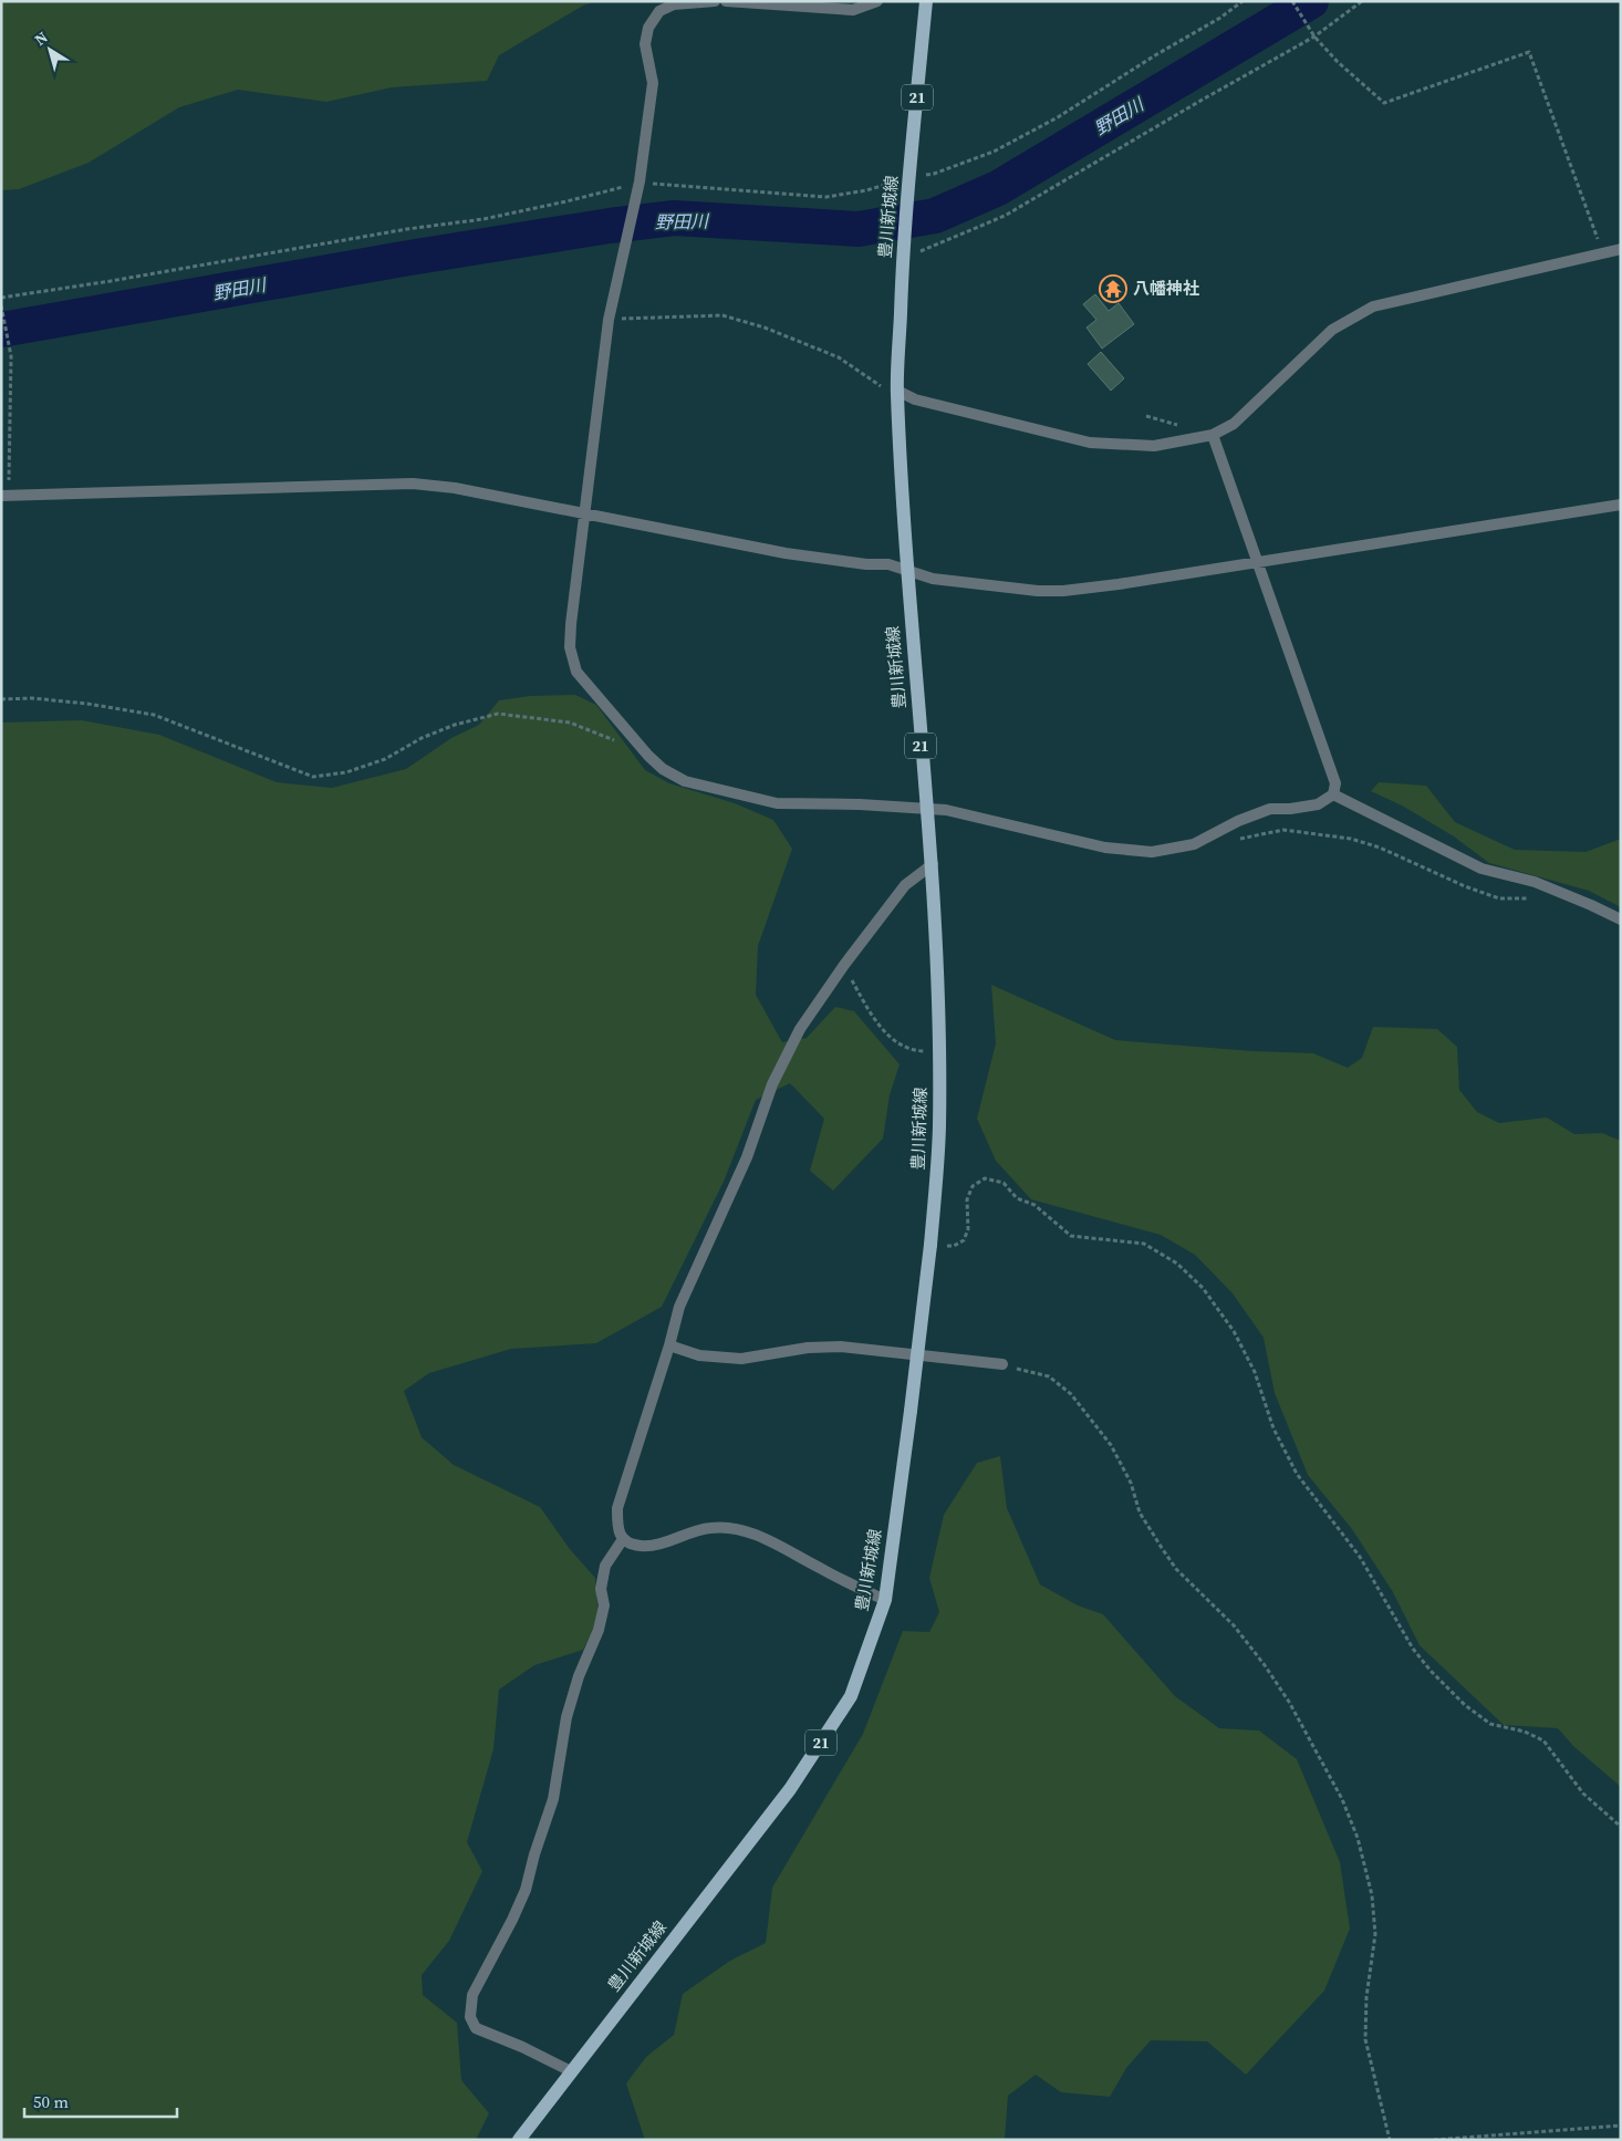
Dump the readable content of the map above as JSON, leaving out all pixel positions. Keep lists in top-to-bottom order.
{
  "streets": {
    "main road": ["21", "豊川新城線"]
  },
  "water": ["野田川"],
  "places": {
    "temple": ["八幡神社"]
  },
  "scale_bar": "50 m",
  "north": "top left"
}
